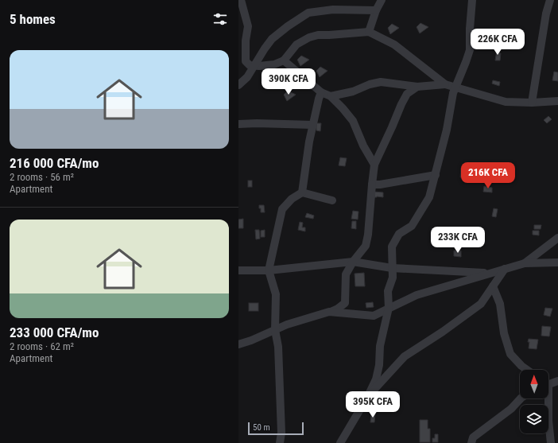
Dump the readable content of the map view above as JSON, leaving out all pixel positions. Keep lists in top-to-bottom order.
{
  "scale_bar": "50 m",
  "north": "top",
  "page": {
    "heading": "5 homes",
    "price": [
      "226K CFA",
      "390K CFA",
      "216K CFA",
      "233K CFA",
      "395K CFA"
    ],
    "list": [
      {
        "name": "216 000 CFA/mo",
        "note": "2 rooms · 56 m² · Apartment"
      },
      {
        "name": "233 000 CFA/mo",
        "note": "2 rooms · 62 m² · Apartment"
      }
    ],
    "scale": "50 m"
  }
}
